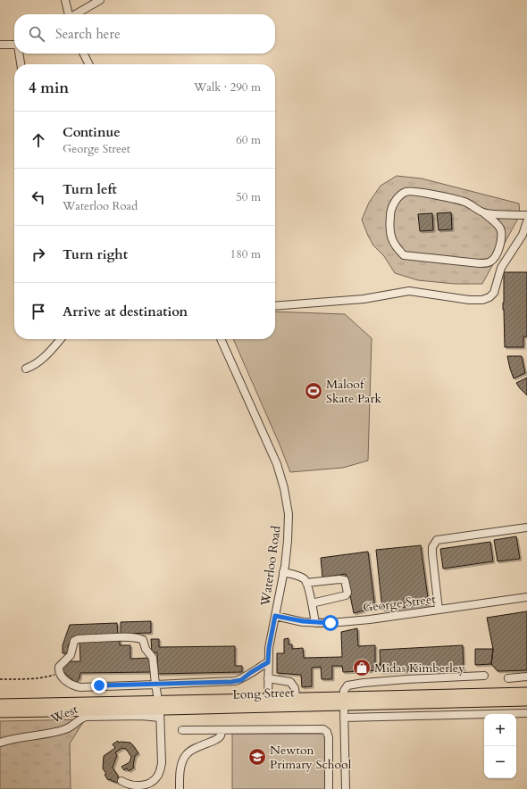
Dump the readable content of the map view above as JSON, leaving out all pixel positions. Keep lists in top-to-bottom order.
{
  "streets": {
    "highway": ["Long Street"],
    "street": ["Waterloo Road", "George Street", "West"]
  },
  "crossings": [
    ["Waterloo Road", "George Street"],
    ["Waterloo Road", "Long Street"],
    ["Long Street", "West"]
  ],
  "places": {
    "sports": ["Maloof Skate Park"],
    "shop": ["Midas Kimberley"],
    "school or university": ["Newton Primary School"]
  },
  "page": {
    "search": "Search here",
    "heading": ["4 min", "Walk · 290 m"],
    "list": [
      ["Continue", "George Street", "60 m"],
      ["Turn left", "Waterloo Road", "50 m"],
      ["Turn right", "180 m"],
      "Arrive at destination"
    ],
    "map_buttons": ["+", "−"]
  }
}
